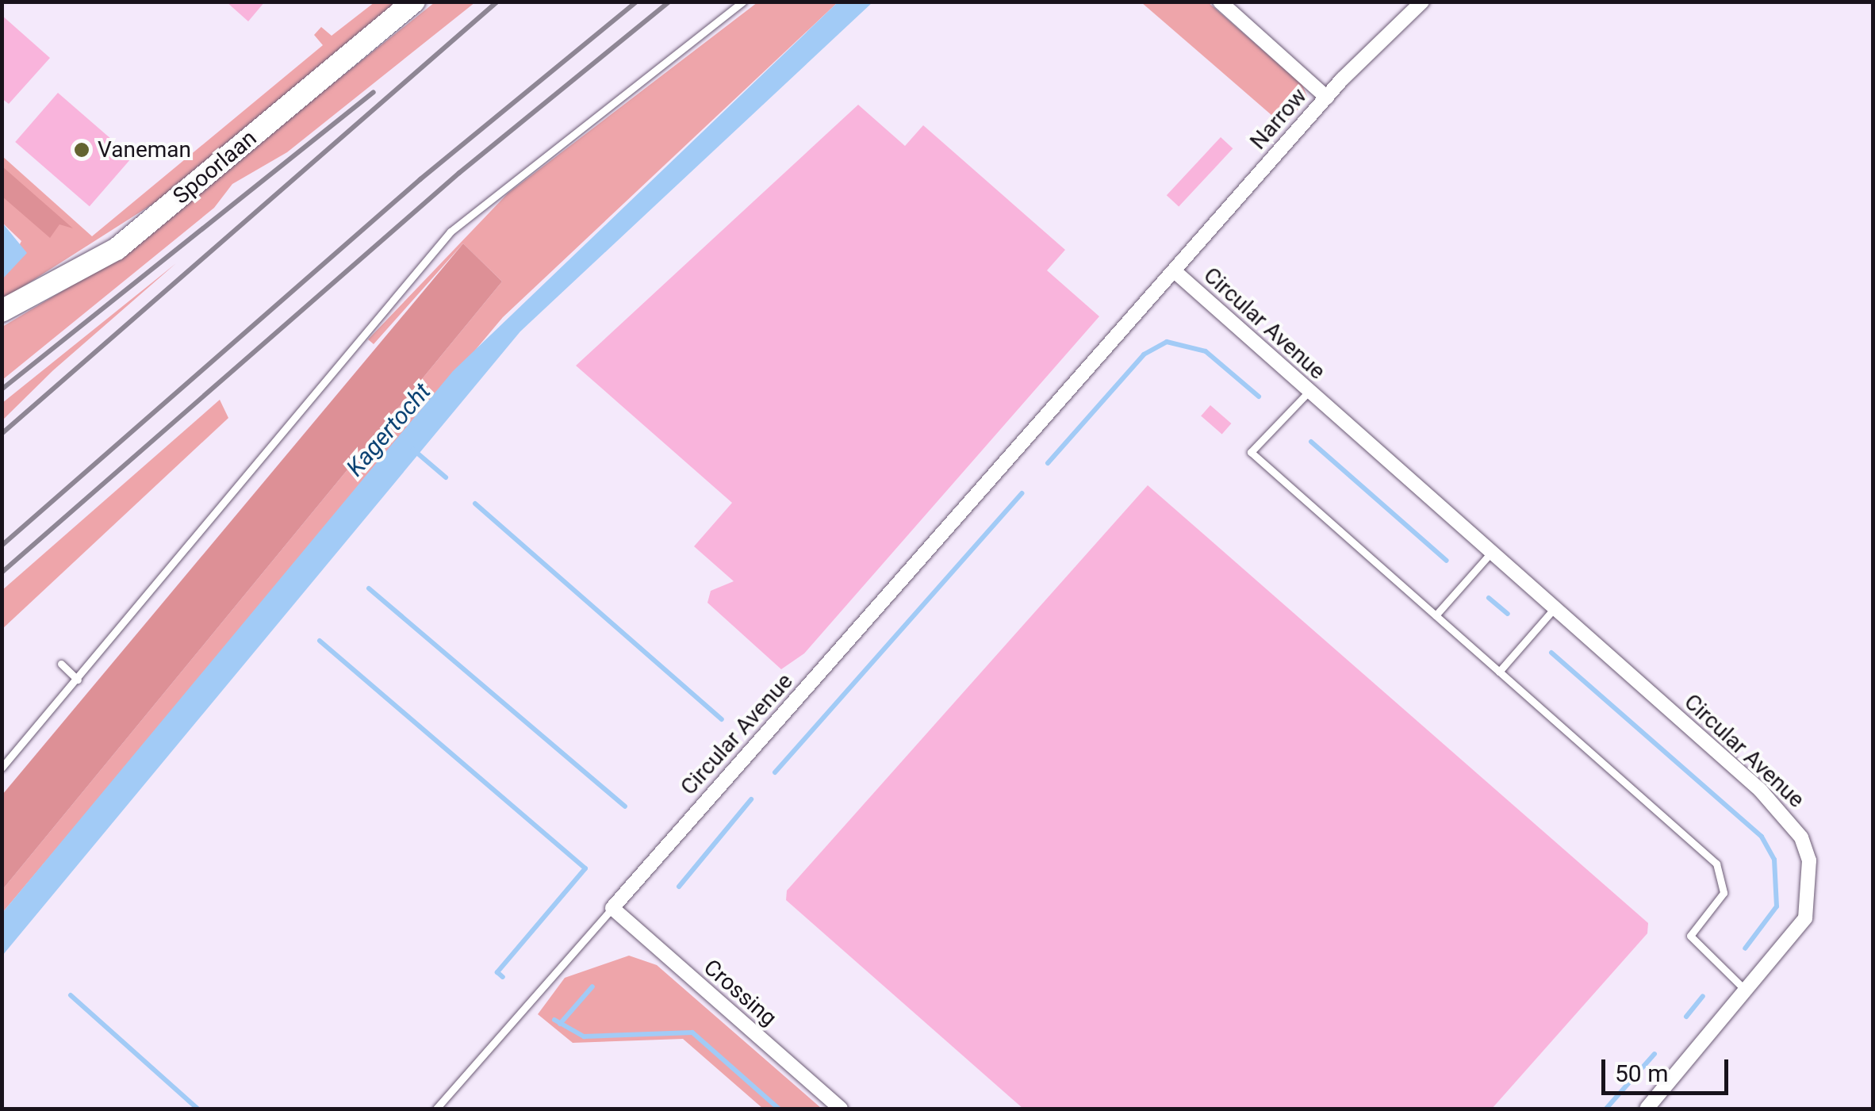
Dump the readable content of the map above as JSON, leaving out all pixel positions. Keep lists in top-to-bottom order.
{
  "streets": {
    "main road": ["Spoorlaan"],
    "street": ["Narrow", "Circular Avenue", "Crossing"]
  },
  "crossings": [
    ["Narrow", "Circular Avenue"],
    ["Circular Avenue", "Crossing"]
  ],
  "water": ["Kagertocht"],
  "places": ["Vaneman"],
  "scale_bar": "50 m"
}
